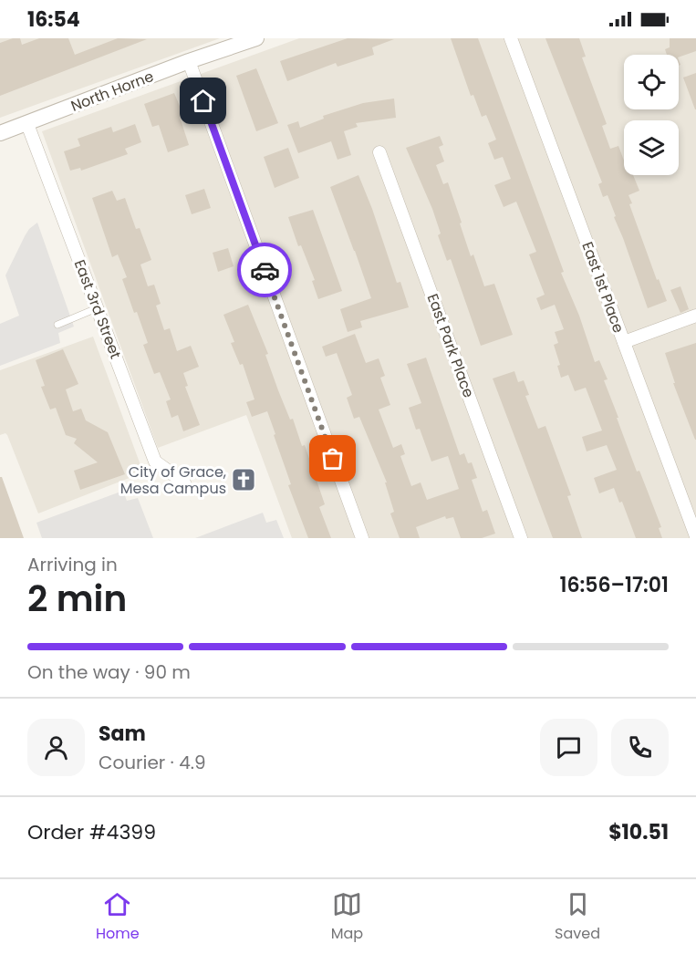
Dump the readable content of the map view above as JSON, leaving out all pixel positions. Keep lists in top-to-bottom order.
{
  "streets": {
    "street": [
      "North Horne",
      "East 1st Place",
      "East 3rd Street",
      "East Park Place"
    ]
  },
  "crossings": [
    ["North Horne", "East 3rd Street"]
  ],
  "places": {
    "church": ["City of Grace, Mesa Campus"]
  },
  "page": {
    "status": "16:54",
    "heading": ["2 min", "Arriving in", "16:56–17:01"],
    "panel": [
      "Sam",
      "Courier · 4.9",
      "Order #4399",
      "$10.51"
    ],
    "bar": "On the way · 90 m",
    "tabs": ["Home", "Map", "Saved"]
  }
}
